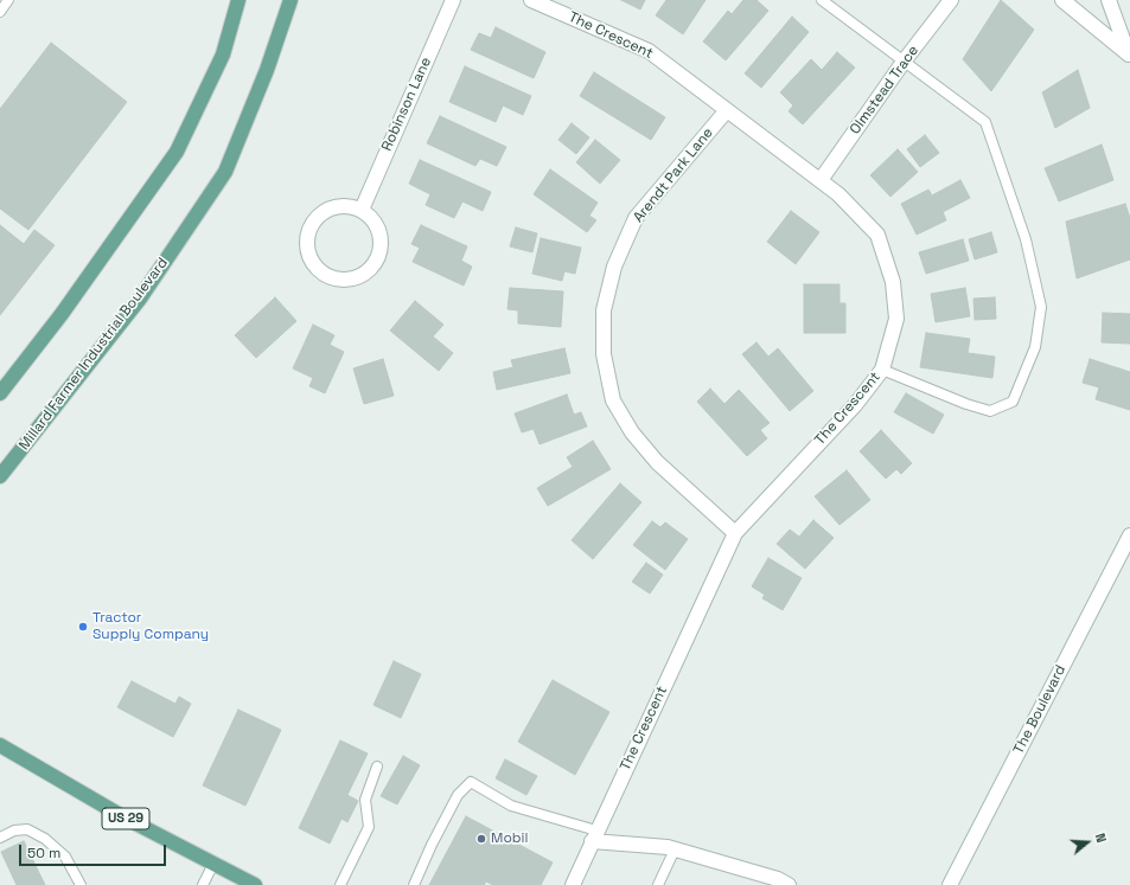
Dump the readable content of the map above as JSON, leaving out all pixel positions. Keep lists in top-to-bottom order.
{
  "streets": {
    "main road": ["Millard Farmer Industrial Boulevard", "US 29"],
    "street": [
      "The Crescent",
      "Olmstead Trace",
      "Robinson Lane",
      "Arendt Park Lane",
      "The Boulevard"
    ]
  },
  "crossings": [
    ["The Crescent", "Olmstead Trace"],
    ["The Crescent", "Arendt Park Lane"]
  ],
  "places": ["Tractor Supply Company", "Mobil"],
  "scale_bar": "50 m",
  "north": "right"
}
